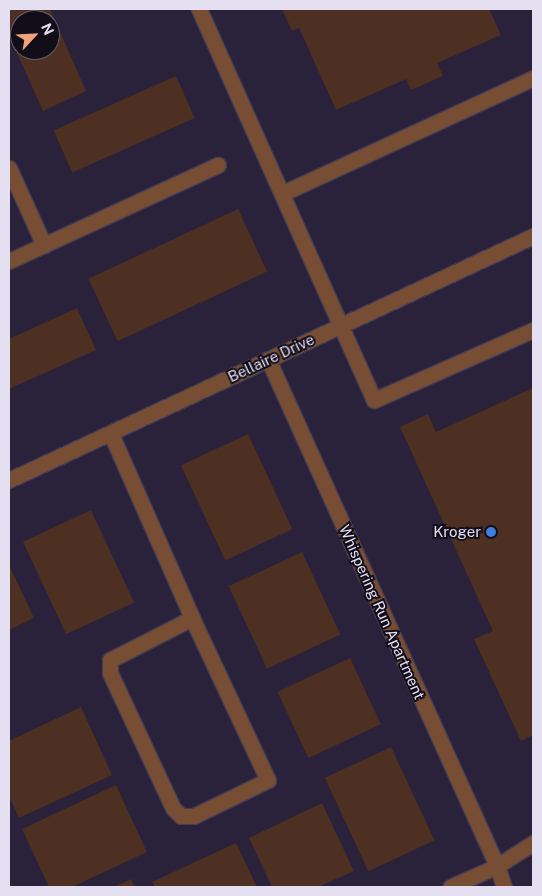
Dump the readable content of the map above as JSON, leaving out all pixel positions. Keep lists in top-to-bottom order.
{
  "streets": {
    "street": ["Bellaire Drive", "Whispering Run Apartment"]
  },
  "crossings": [
    ["Bellaire Drive", "Whispering Run Apartment"]
  ],
  "places": ["Kroger"],
  "north": "top right"
}
